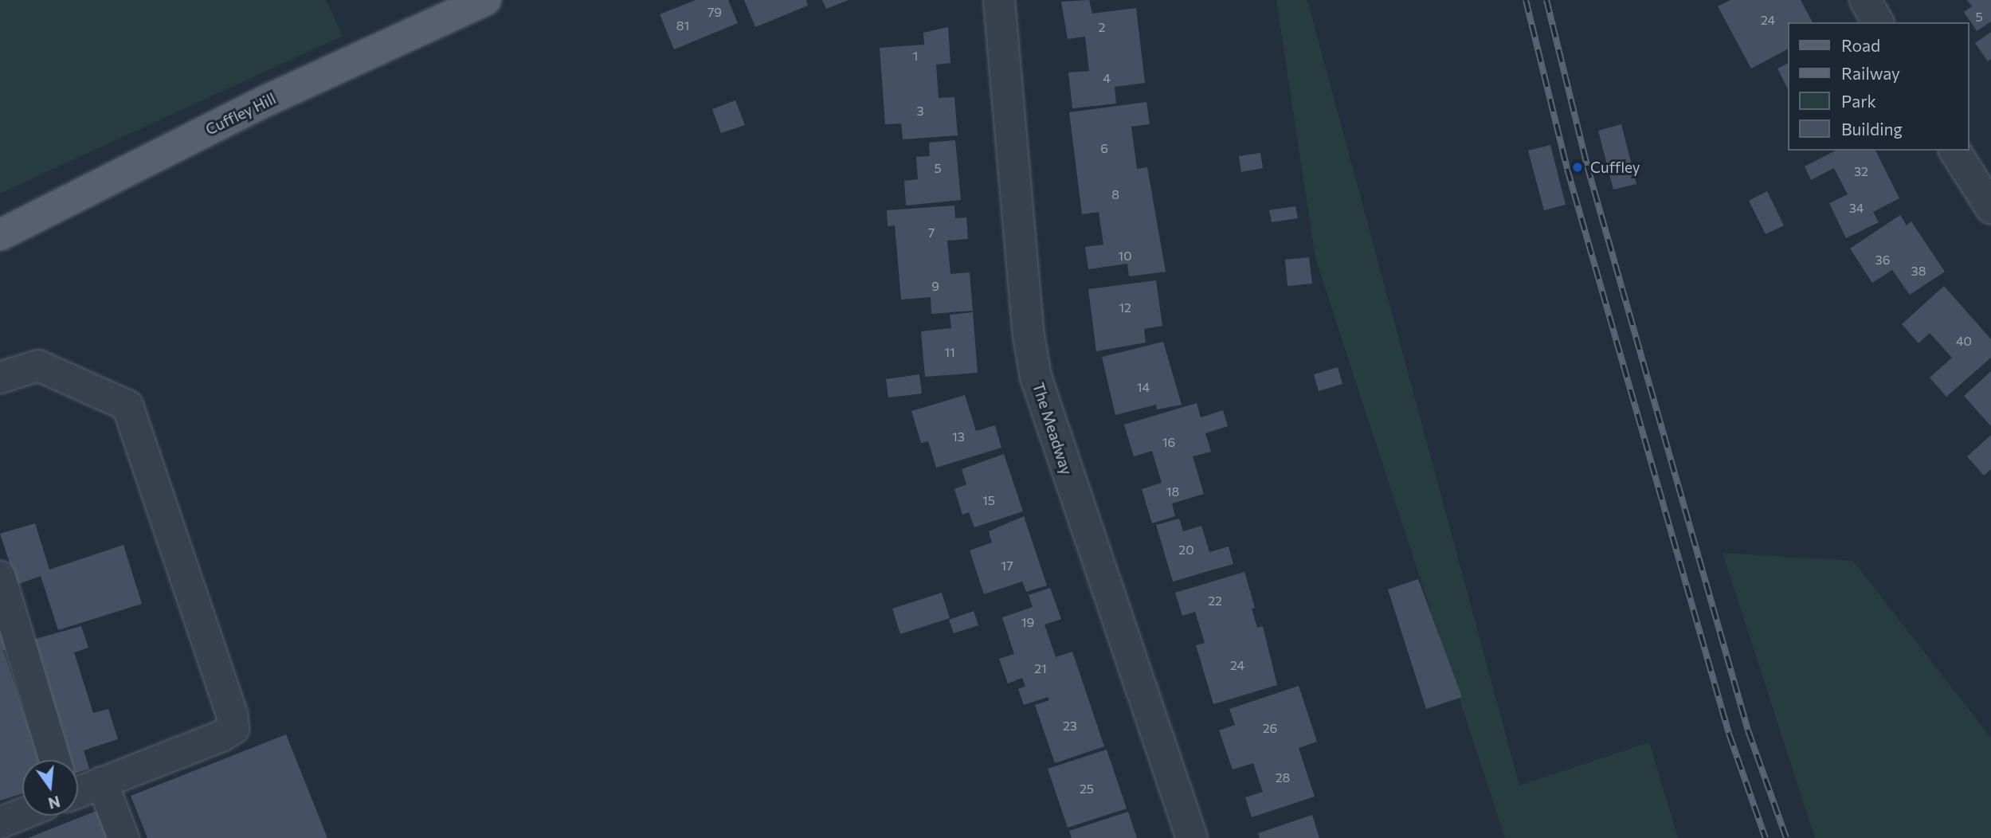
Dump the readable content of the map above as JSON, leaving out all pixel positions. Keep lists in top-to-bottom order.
{
  "streets": {
    "main road": ["Cuffley Hill"],
    "street": ["The Meadway"]
  },
  "places": ["Cuffley"],
  "house_numbers": [
    "79",
    "5",
    "24",
    "81",
    "2",
    "1",
    "4",
    "3",
    "6",
    "5",
    "32",
    "8",
    "34",
    "7",
    "10",
    "36",
    "38",
    "9",
    "12",
    "40",
    "11",
    "14",
    "13",
    "16",
    "18",
    "15",
    "20",
    "17",
    "22",
    "19",
    "24",
    "21",
    "23",
    "26",
    "28",
    "25"
  ],
  "legend": [
    "Road",
    "Railway",
    "Park",
    "Building"
  ],
  "north": "bottom"
}
